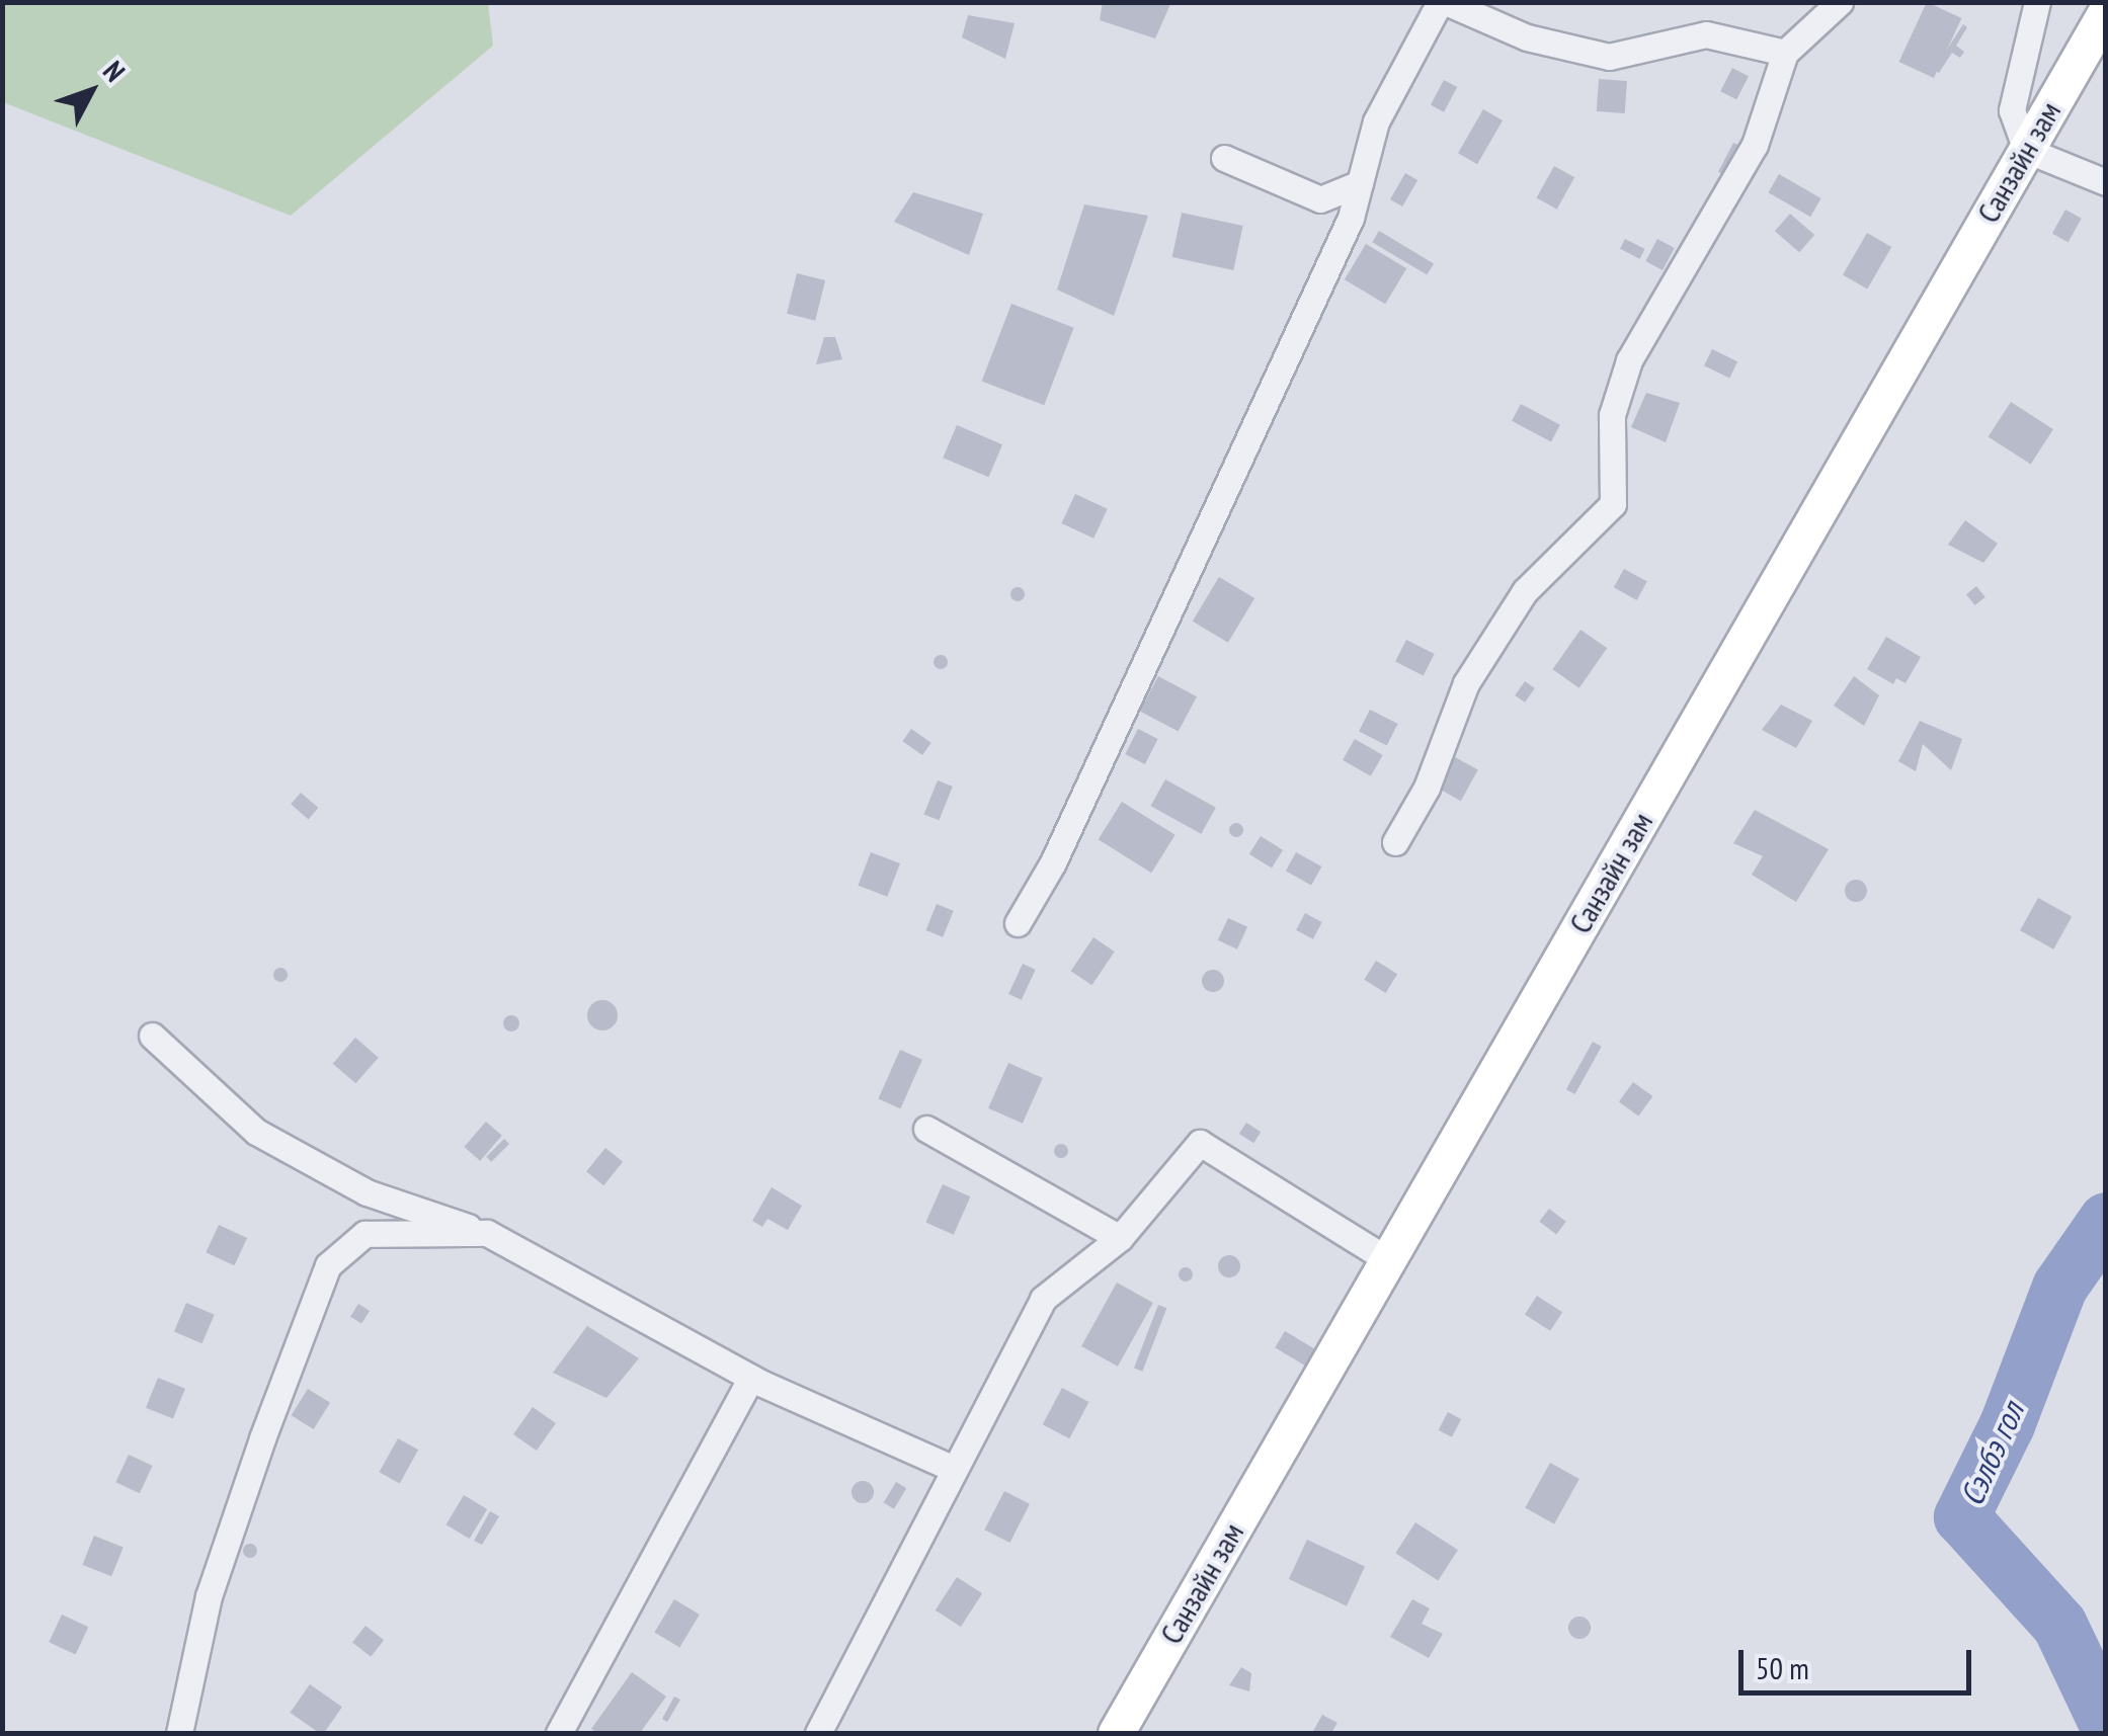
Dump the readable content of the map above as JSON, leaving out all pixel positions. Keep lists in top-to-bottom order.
{
  "streets": {
    "main road": ["Санзайн зам"]
  },
  "water": ["Сэлбэ гол"],
  "scale_bar": "50 m",
  "north": "top right"
}
